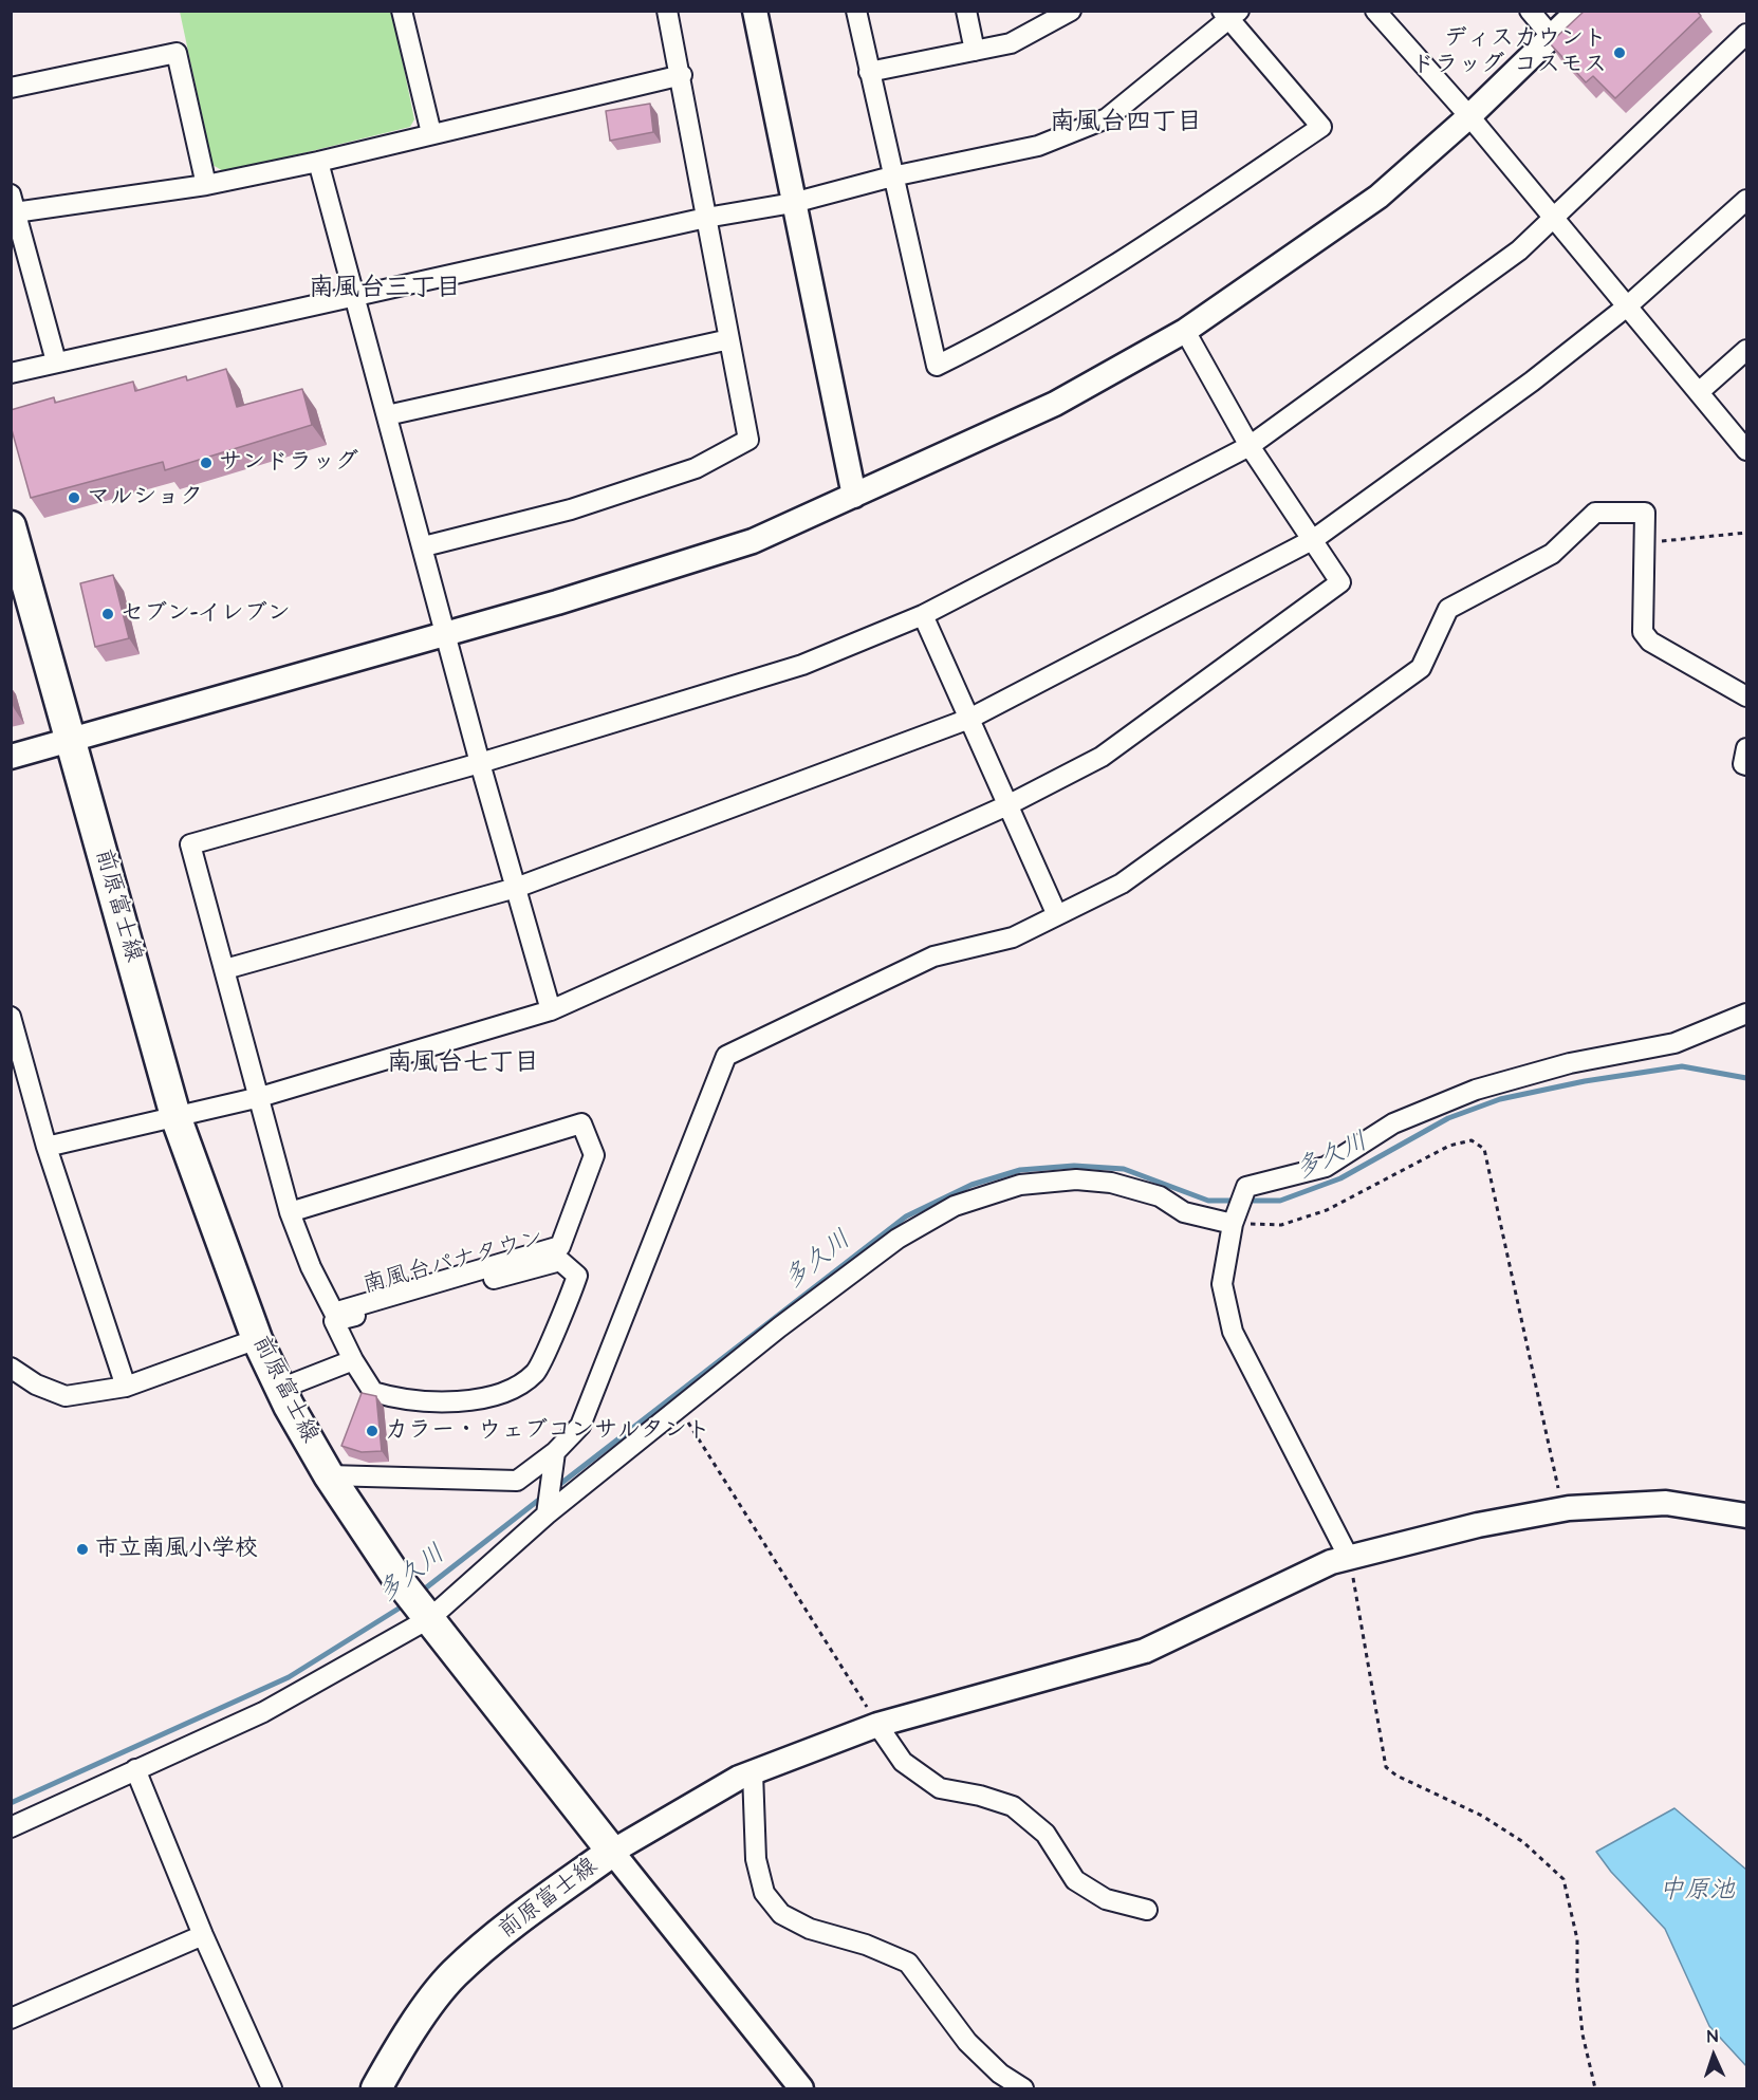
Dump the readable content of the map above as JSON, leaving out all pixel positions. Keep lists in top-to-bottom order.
{
  "streets": {
    "main road": ["前原富士線"],
    "street": ["南風台パナタウン"]
  },
  "districts": ["南風台四丁目", "南風台三丁目", "南風台七丁目"],
  "water": ["多久川", "中原池"],
  "places": [
    "ディスカウント ドラッグ コスモス",
    "サンドラッグ",
    "マルショク",
    "セブン-イレブン",
    "カラー・ウェブコンサルタント",
    "市立南風小学校"
  ],
  "north": "top"
}
